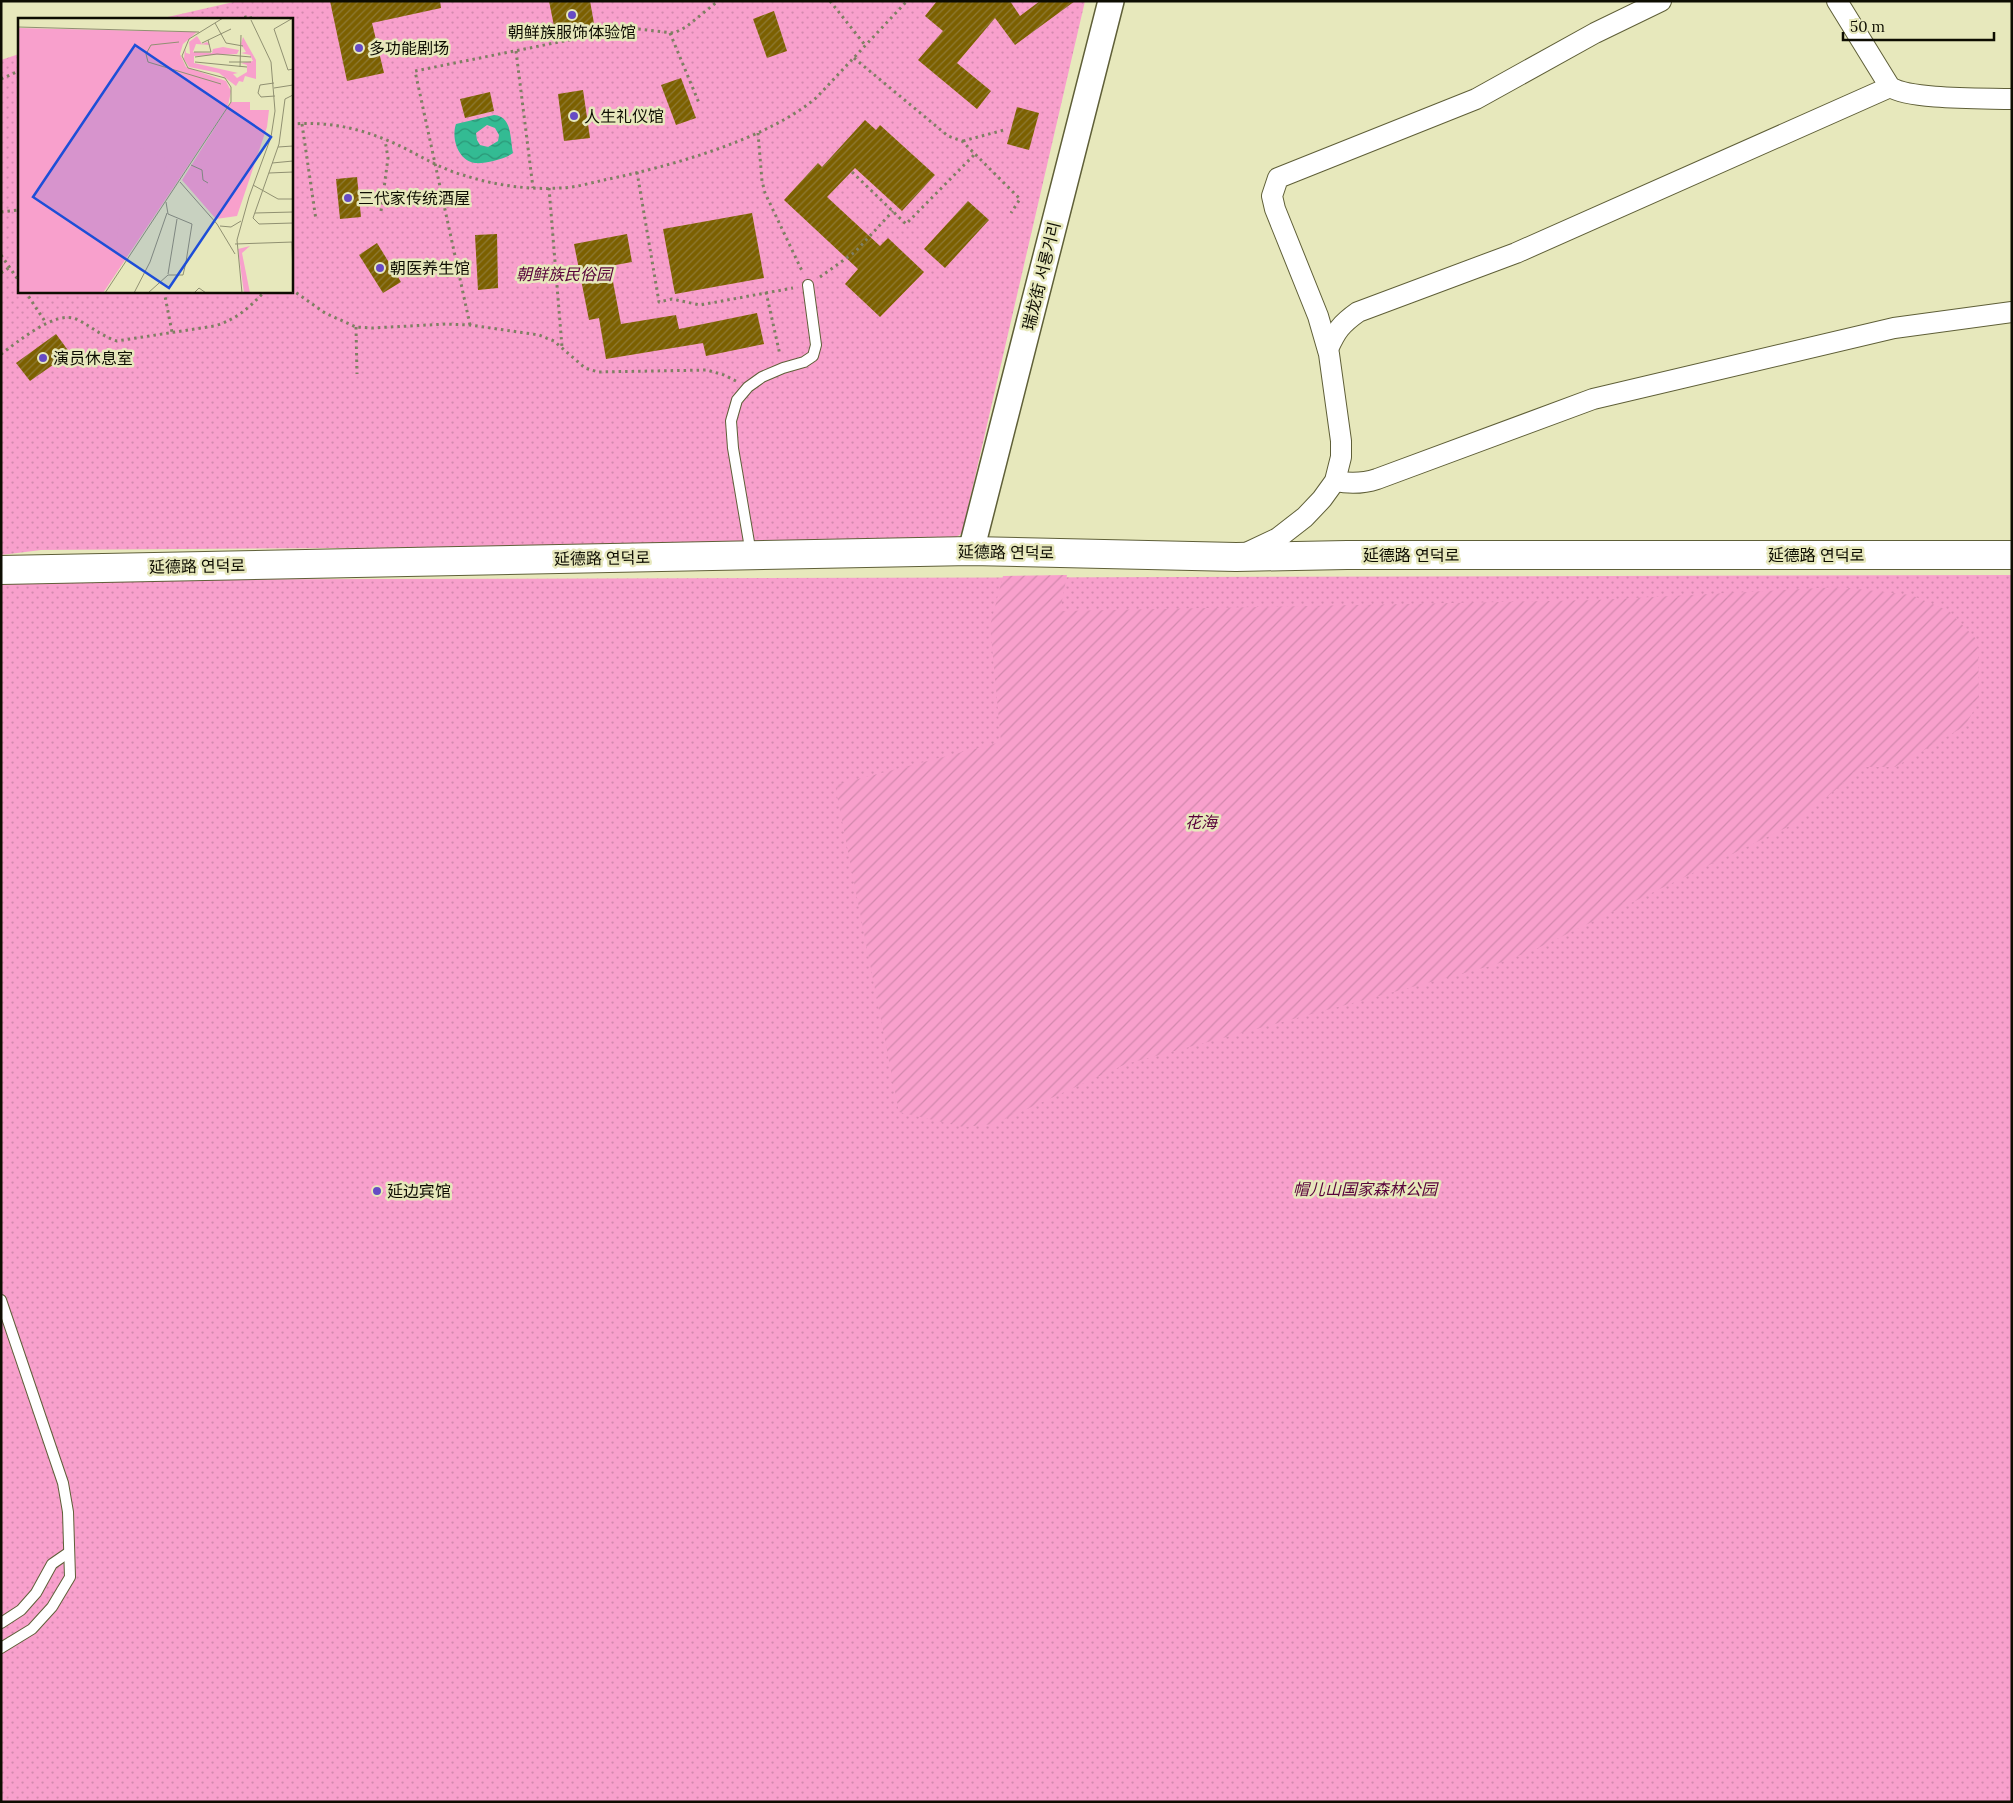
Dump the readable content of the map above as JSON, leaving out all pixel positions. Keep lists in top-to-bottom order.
{
  "streets": {
    "main road": ["延德路 연덕로"],
    "street": ["瑞龙街 서룡거리"]
  },
  "crossings": [
    ["瑞龙街 서룡거리", "延德路 연덕로"]
  ],
  "parks": ["朝鲜族民俗园", "花海", "帽儿山国家森林公园"],
  "places": [
    "朝鲜族服饰体验馆",
    "多功能剧场",
    "人生礼仪馆",
    "三代家传统酒屋",
    "朝医养生馆",
    "演员休息室",
    "延边宾馆"
  ],
  "scale_bar": "50 m"
}
